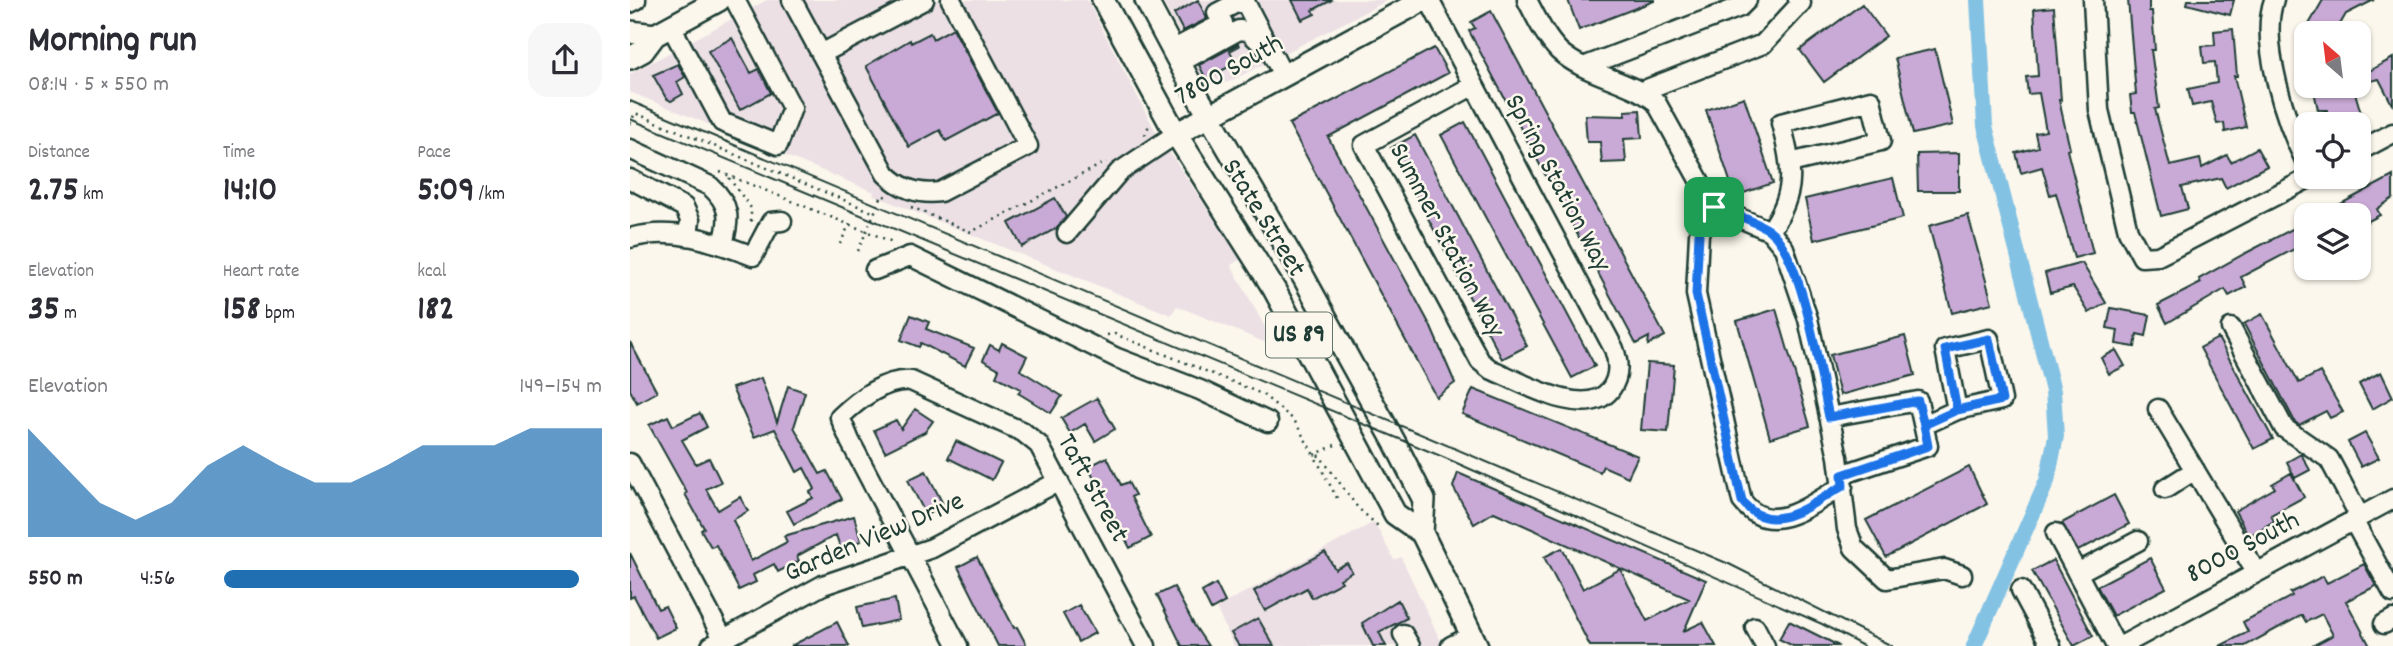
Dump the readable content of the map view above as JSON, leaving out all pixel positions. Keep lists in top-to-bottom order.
{
  "streets": {
    "main road": ["7800 South", "State Street", "US 89"],
    "street": [
      "Spring Station Way",
      "Summer Station Way",
      "Taft Street",
      "Garden View Drive",
      "8000 South"
    ]
  },
  "crossings": [
    ["7800 South", "State Street"],
    ["Spring Station Way", "Summer Station Way"],
    ["Taft Street", "Garden View Drive"]
  ],
  "north": "top left",
  "page": {
    "heading": ["Morning run", "08:14 · 5 × 550 m"],
    "stats": [
      ["Distance", "2.75 km"],
      ["Time", "14:10"],
      ["Pace", "5:09 /km"],
      ["Elevation", "35 m"],
      ["Heart rate", "158 bpm"],
      ["kcal", "182"]
    ],
    "chart": ["Elevation", "149–154 m"],
    "list": [
      {
        "name": "550 m",
        "note": "4:56"
      }
    ]
  }
}
